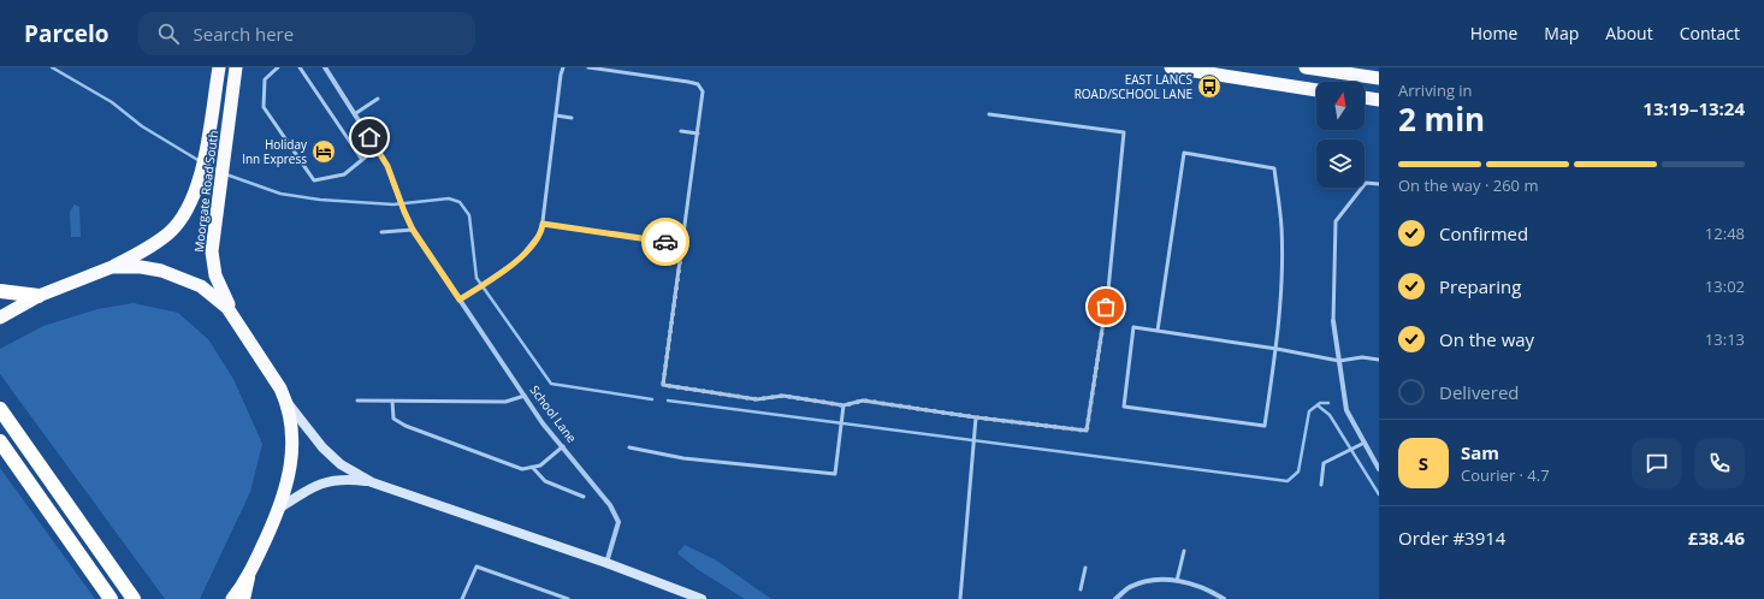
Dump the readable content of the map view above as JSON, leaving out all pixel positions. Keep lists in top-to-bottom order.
{
  "streets": {
    "highway": ["Moorgate Road South"],
    "street": ["School Lane"]
  },
  "places": {
    "bus stop": ["EAST LANCS ROAD/SCHOOL LANE"],
    "hotel": ["Holiday Inn Express"]
  },
  "north": "top",
  "page": {
    "header": "Parcelo",
    "search": "Search here",
    "nav": [
      "Home",
      "Map",
      "About",
      "Contact"
    ],
    "heading": ["2 min", "Arriving in", "13:19–13:24"],
    "panel": [
      "Sam",
      "Courier · 4.7",
      "Order #3914",
      "£38.46"
    ],
    "bar": "On the way · 260 m",
    "list": [
      ["Confirmed", "12:48"],
      ["Preparing", "13:02"],
      ["On the way", "13:13"],
      "Delivered"
    ],
    "round": "S"
  }
}
